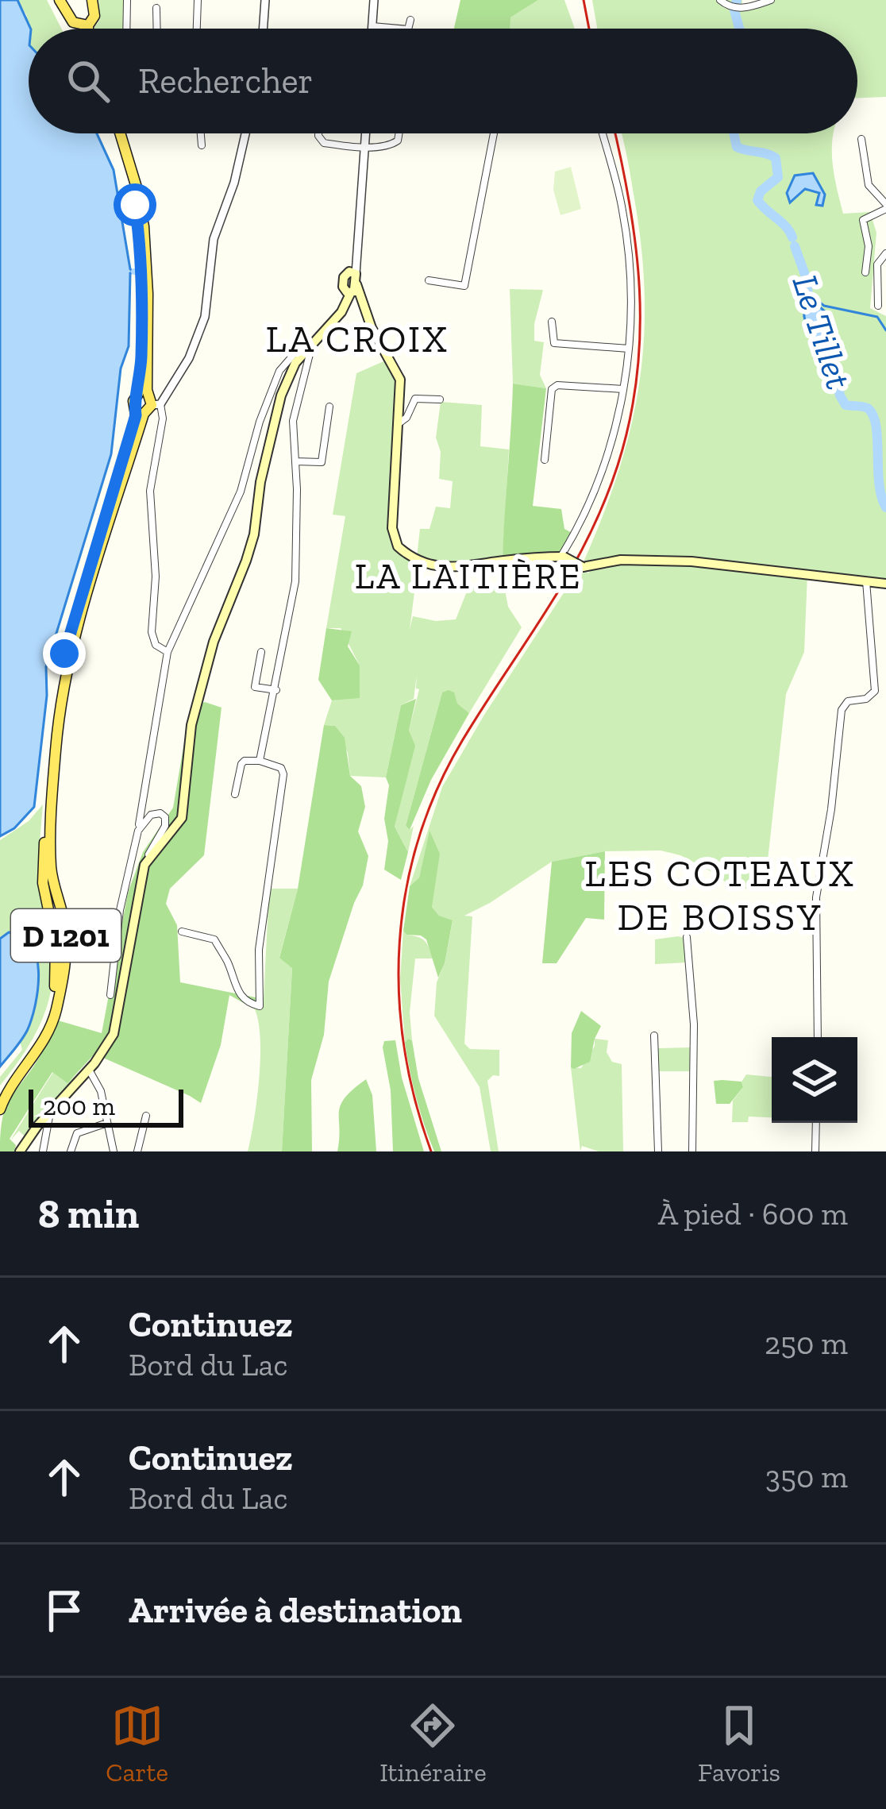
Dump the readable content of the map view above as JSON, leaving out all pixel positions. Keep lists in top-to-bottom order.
{
  "streets": {
    "main road": ["D 1201"]
  },
  "districts": ["LA CROIX", "LA LAITIÈRE", "LES COTEAUX DE BOISSY"],
  "water": ["Le Tillet"],
  "scale_bar": "200 m",
  "page": {
    "search": "Rechercher",
    "scale": "200 m",
    "heading": ["8 min", "À pied · 600 m"],
    "list": [
      ["Continuez", "Bord du Lac", "250 m"],
      ["Continuez", "Bord du Lac", "350 m"],
      "Arrivée à destination"
    ],
    "nav": ["Carte", "Itinéraire", "Favoris"]
  }
}
